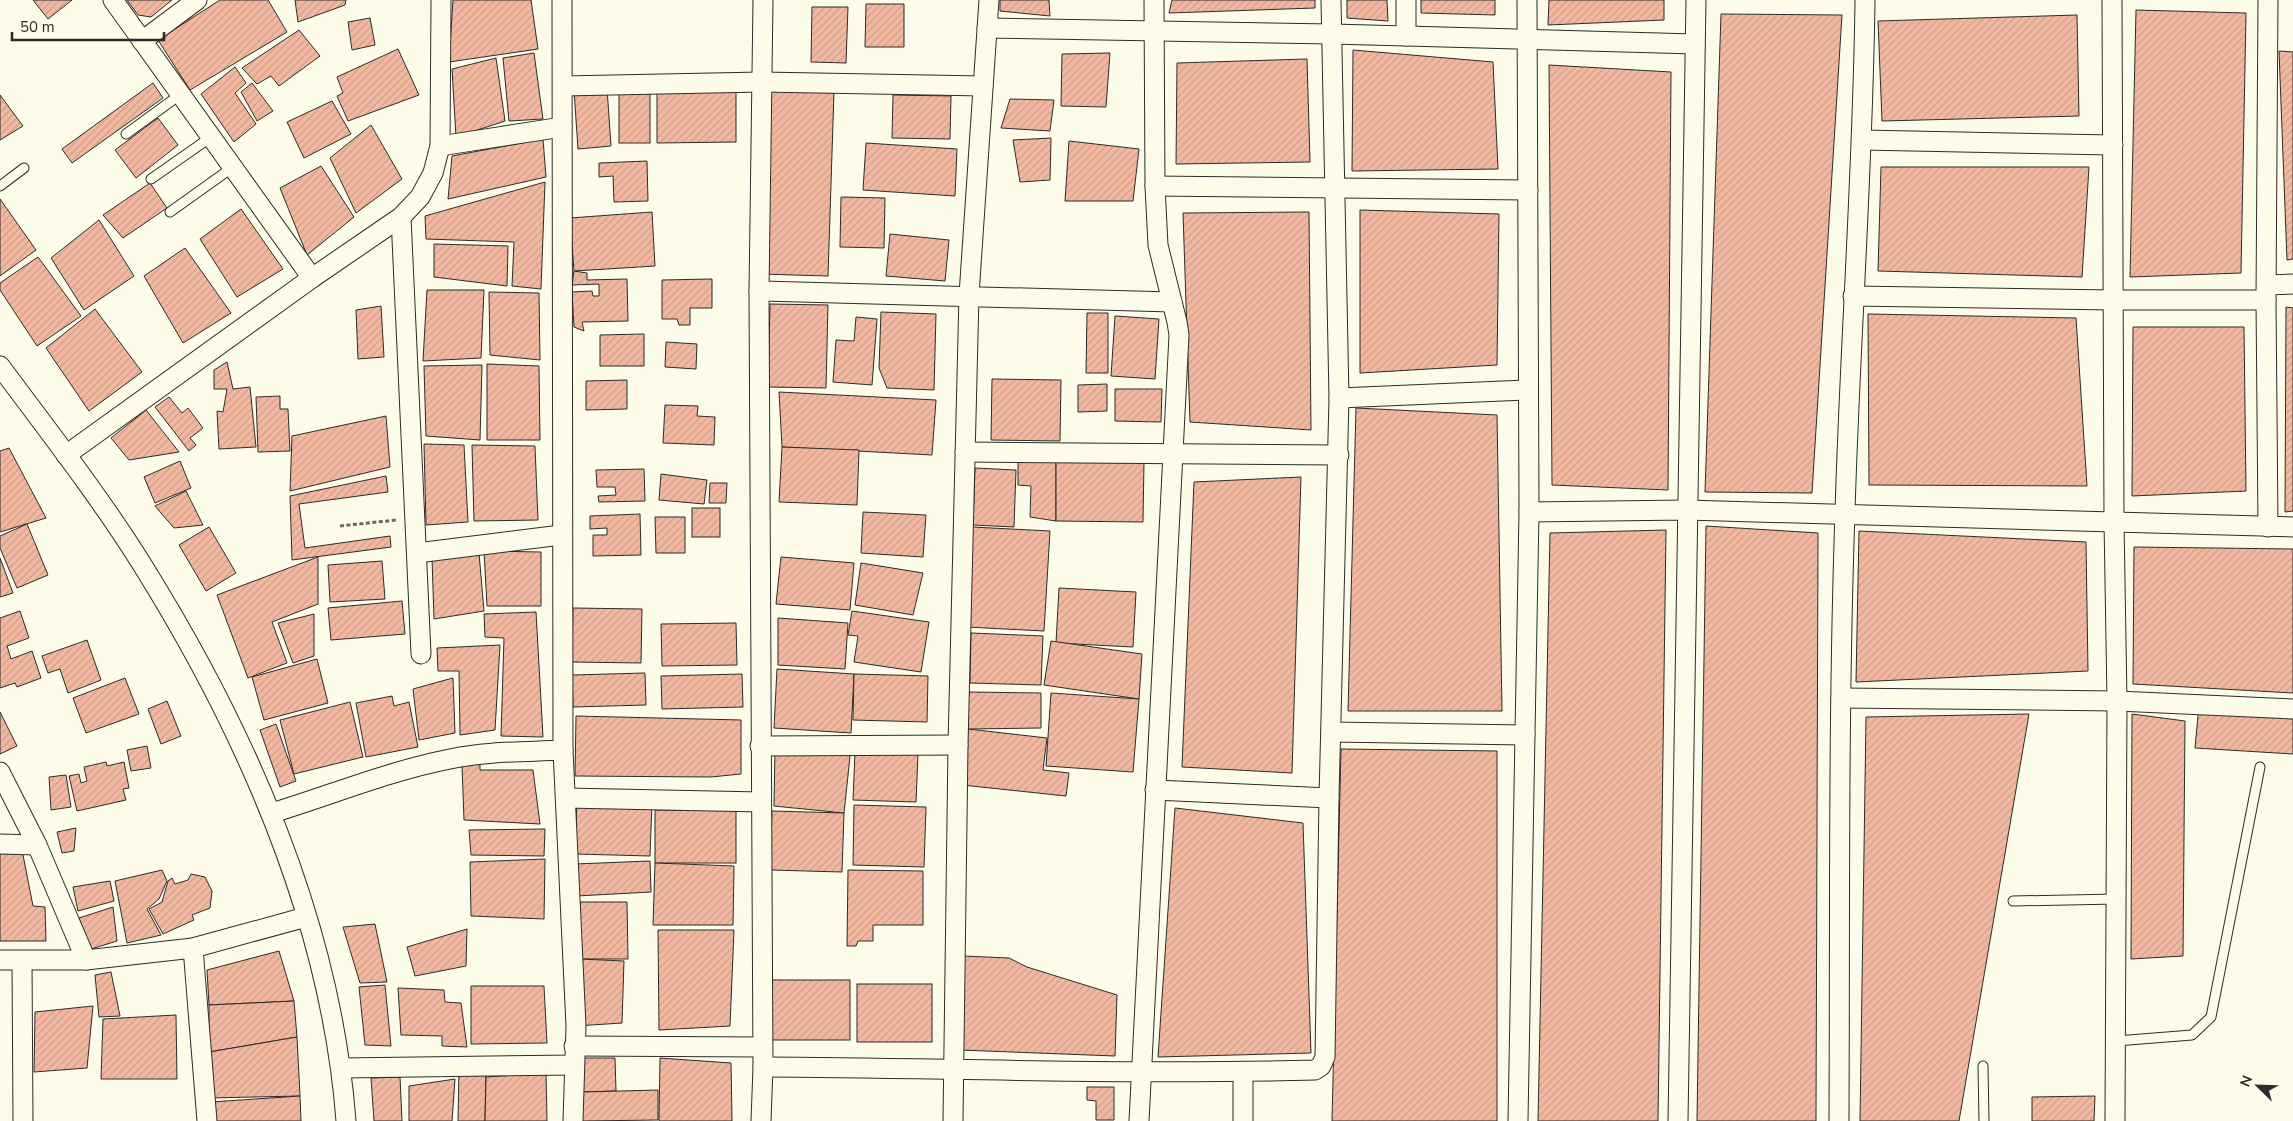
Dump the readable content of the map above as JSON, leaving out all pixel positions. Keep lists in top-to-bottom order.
{
  "scale_bar": "50 m",
  "north": "top left"
}
